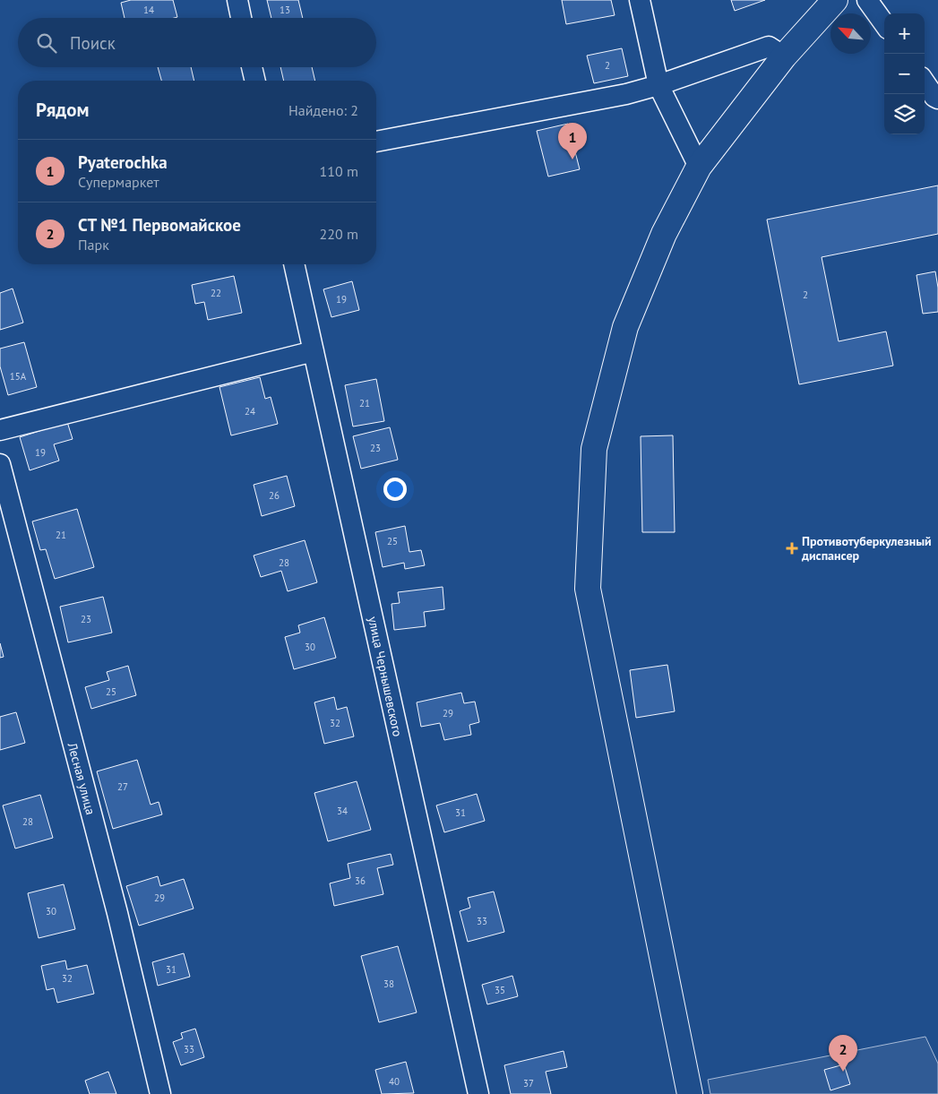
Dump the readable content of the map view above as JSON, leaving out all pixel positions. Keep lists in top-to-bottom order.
{
  "streets": {
    "street": ["улица Чернышевского", "Лесная улица"]
  },
  "places": {
    "health": ["Противотуберкулезный диспансер"]
  },
  "house_numbers": [
    "14",
    "13",
    "2",
    "22",
    "2",
    "19",
    "15А",
    "21",
    "24",
    "23",
    "19",
    "26",
    "21",
    "25",
    "28",
    "23",
    "30",
    "25",
    "29",
    "32",
    "27",
    "34",
    "31",
    "28",
    "36",
    "29",
    "30",
    "33",
    "31",
    "32",
    "38",
    "35",
    "33",
    "40",
    "37"
  ],
  "north": "top left",
  "page": {
    "map_buttons": ["+", "−"],
    "search": "Поиск",
    "heading": ["Рядом", "Найдено: 2"],
    "pins": ["1", "2"],
    "list": [
      {
        "mark": "1",
        "name": "Pyaterochka",
        "note": "Супермаркет",
        "value": "110 m"
      },
      {
        "mark": "2",
        "name": "СТ №1 Первомайское",
        "note": "Парк",
        "value": "220 m"
      }
    ]
  }
}
